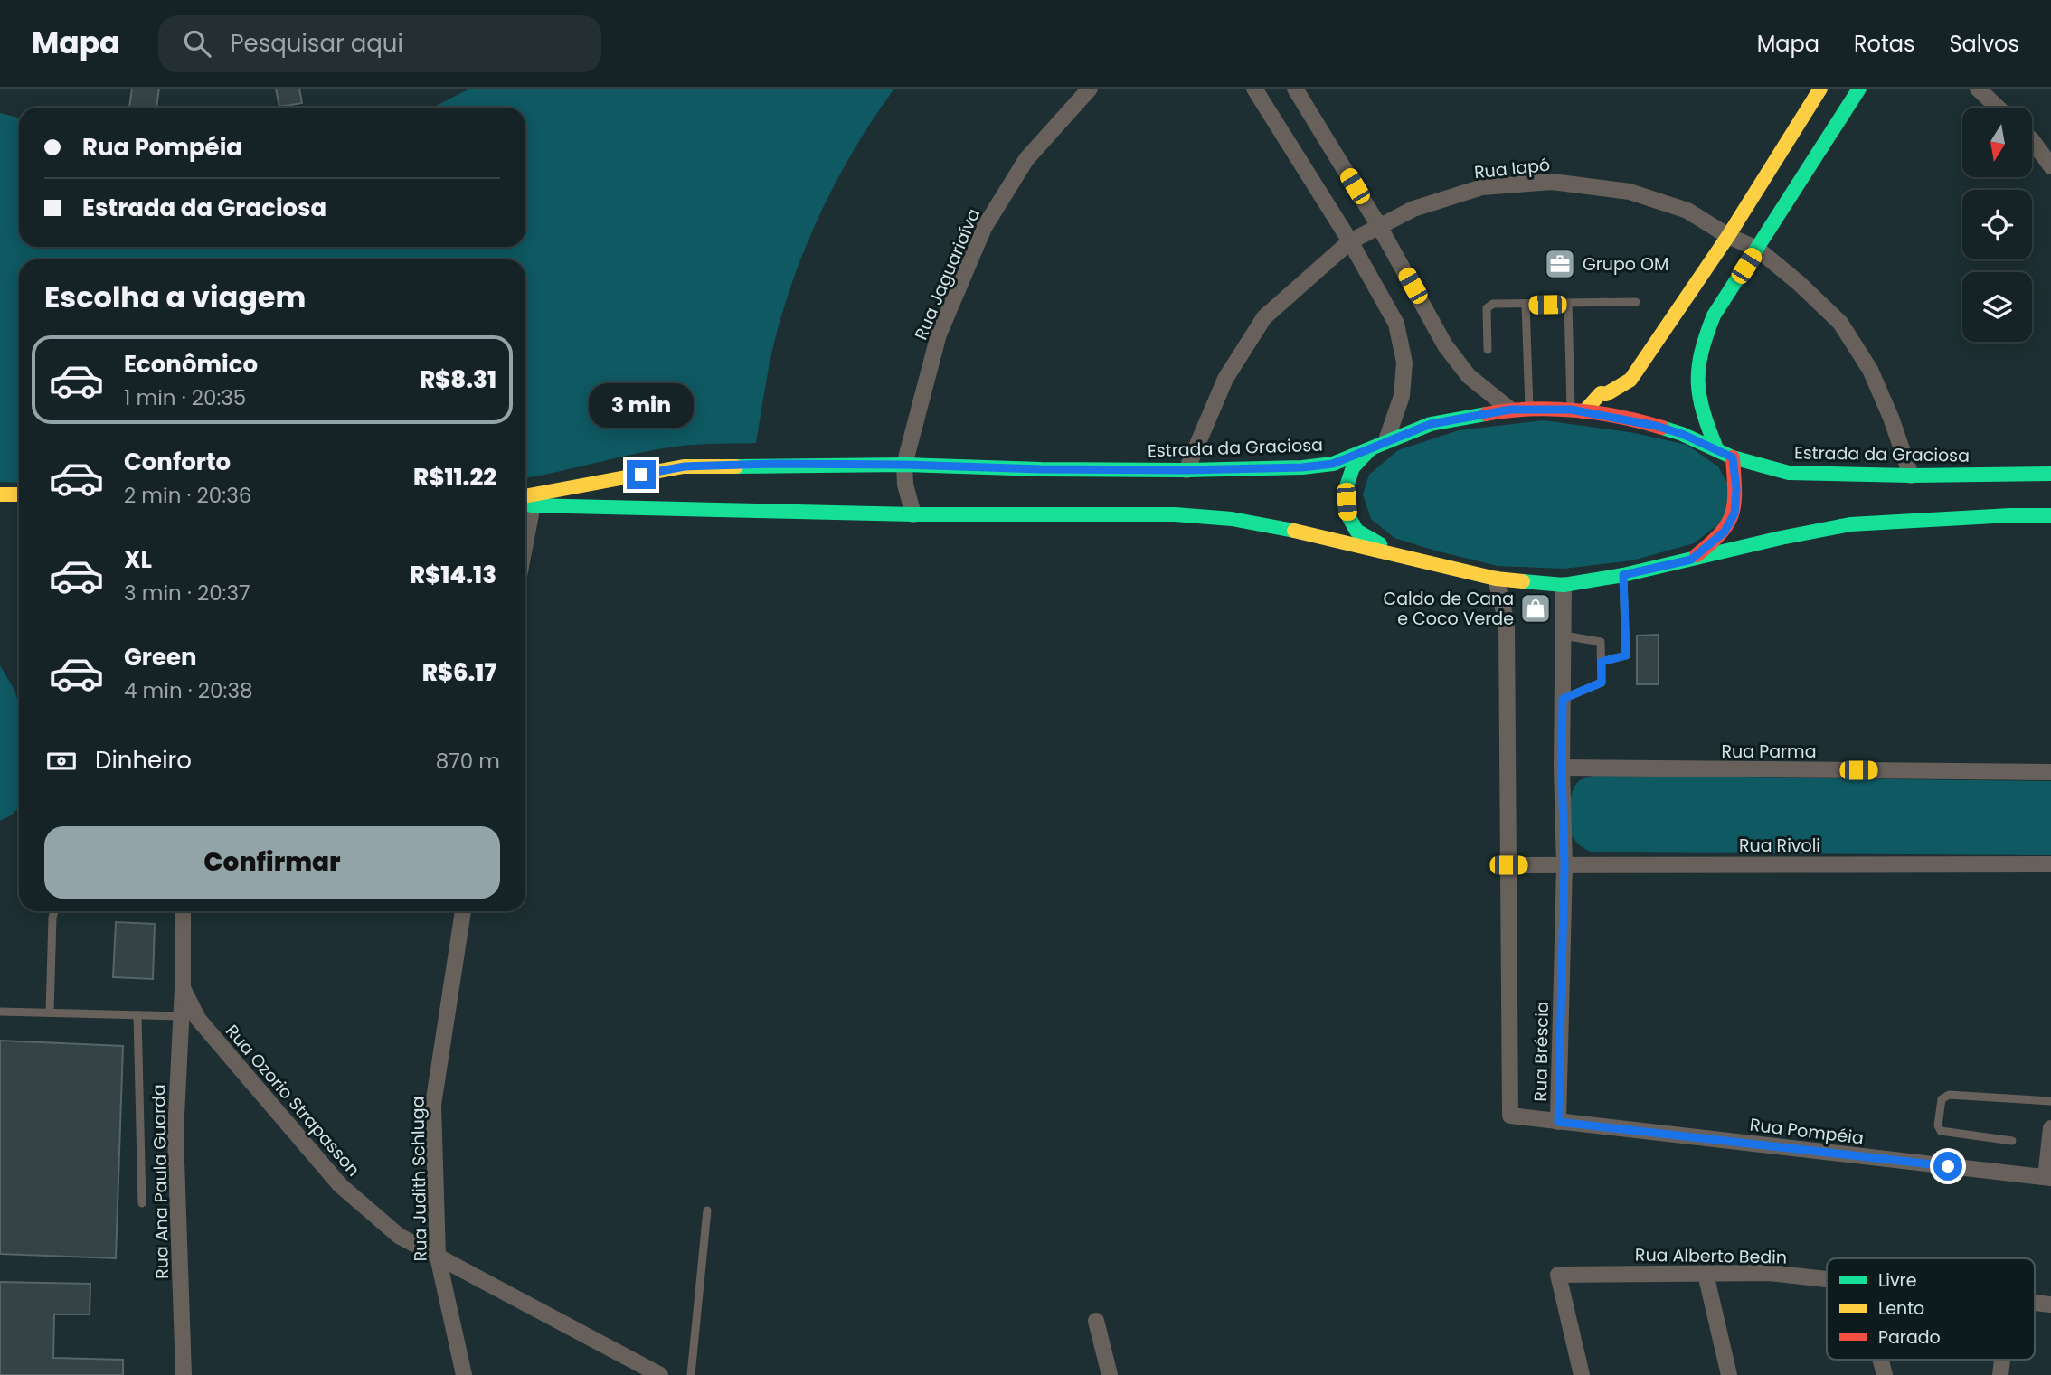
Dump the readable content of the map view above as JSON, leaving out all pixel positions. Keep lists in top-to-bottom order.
{
  "streets": {
    "main road": ["Estrada da Graciosa"],
    "street": [
      "Rua Iapó",
      "Rua Jaguariaíva",
      "Rua Parma",
      "Rua Rivoli",
      "Rua Bréscia",
      "Rua Ozorio Strapasson",
      "Rua Pompéia",
      "Rua Judith Schluga",
      "Rua Ana Paula Guarda",
      "Rua Alberto Bedin"
    ]
  },
  "crossings": [
    ["Rua Iapó", "Estrada da Graciosa"],
    ["Rua Jaguariaíva", "Estrada da Graciosa"],
    ["Rua Parma", "Rua Bréscia"],
    ["Rua Rivoli", "Rua Bréscia"],
    ["Rua Bréscia", "Rua Pompéia"],
    ["Rua Ozorio Strapasson", "Rua Judith Schluga"],
    ["Rua Ozorio Strapasson", "Rua Ana Paula Guarda"]
  ],
  "places": {
    "office": ["Grupo OM"],
    "shop": ["Caldo de Cana e Coco Verde"]
  },
  "legend": ["Livre", "Lento", "Parado"],
  "north": "bottom",
  "page": {
    "header": "Mapa",
    "search": "Pesquisar aqui",
    "nav": ["Mapa", "Rotas", "Salvos"],
    "banner": ["Rua Pompéia", "Estrada da Graciosa"],
    "heading": "Escolha a viagem",
    "list": [
      {
        "name": "Econômico",
        "note": "1 min · 20:35",
        "value": "R$8.31"
      },
      {
        "name": "Conforto",
        "note": "2 min · 20:36",
        "value": "R$11.22"
      },
      {
        "name": "XL",
        "note": "3 min · 20:37",
        "value": "R$14.13"
      },
      {
        "name": "Green",
        "note": "4 min · 20:38",
        "value": "R$6.17"
      }
    ],
    "bubble": "3 min",
    "pay": ["Dinheiro", "870 m"],
    "buttons": "Confirmar"
  }
}
